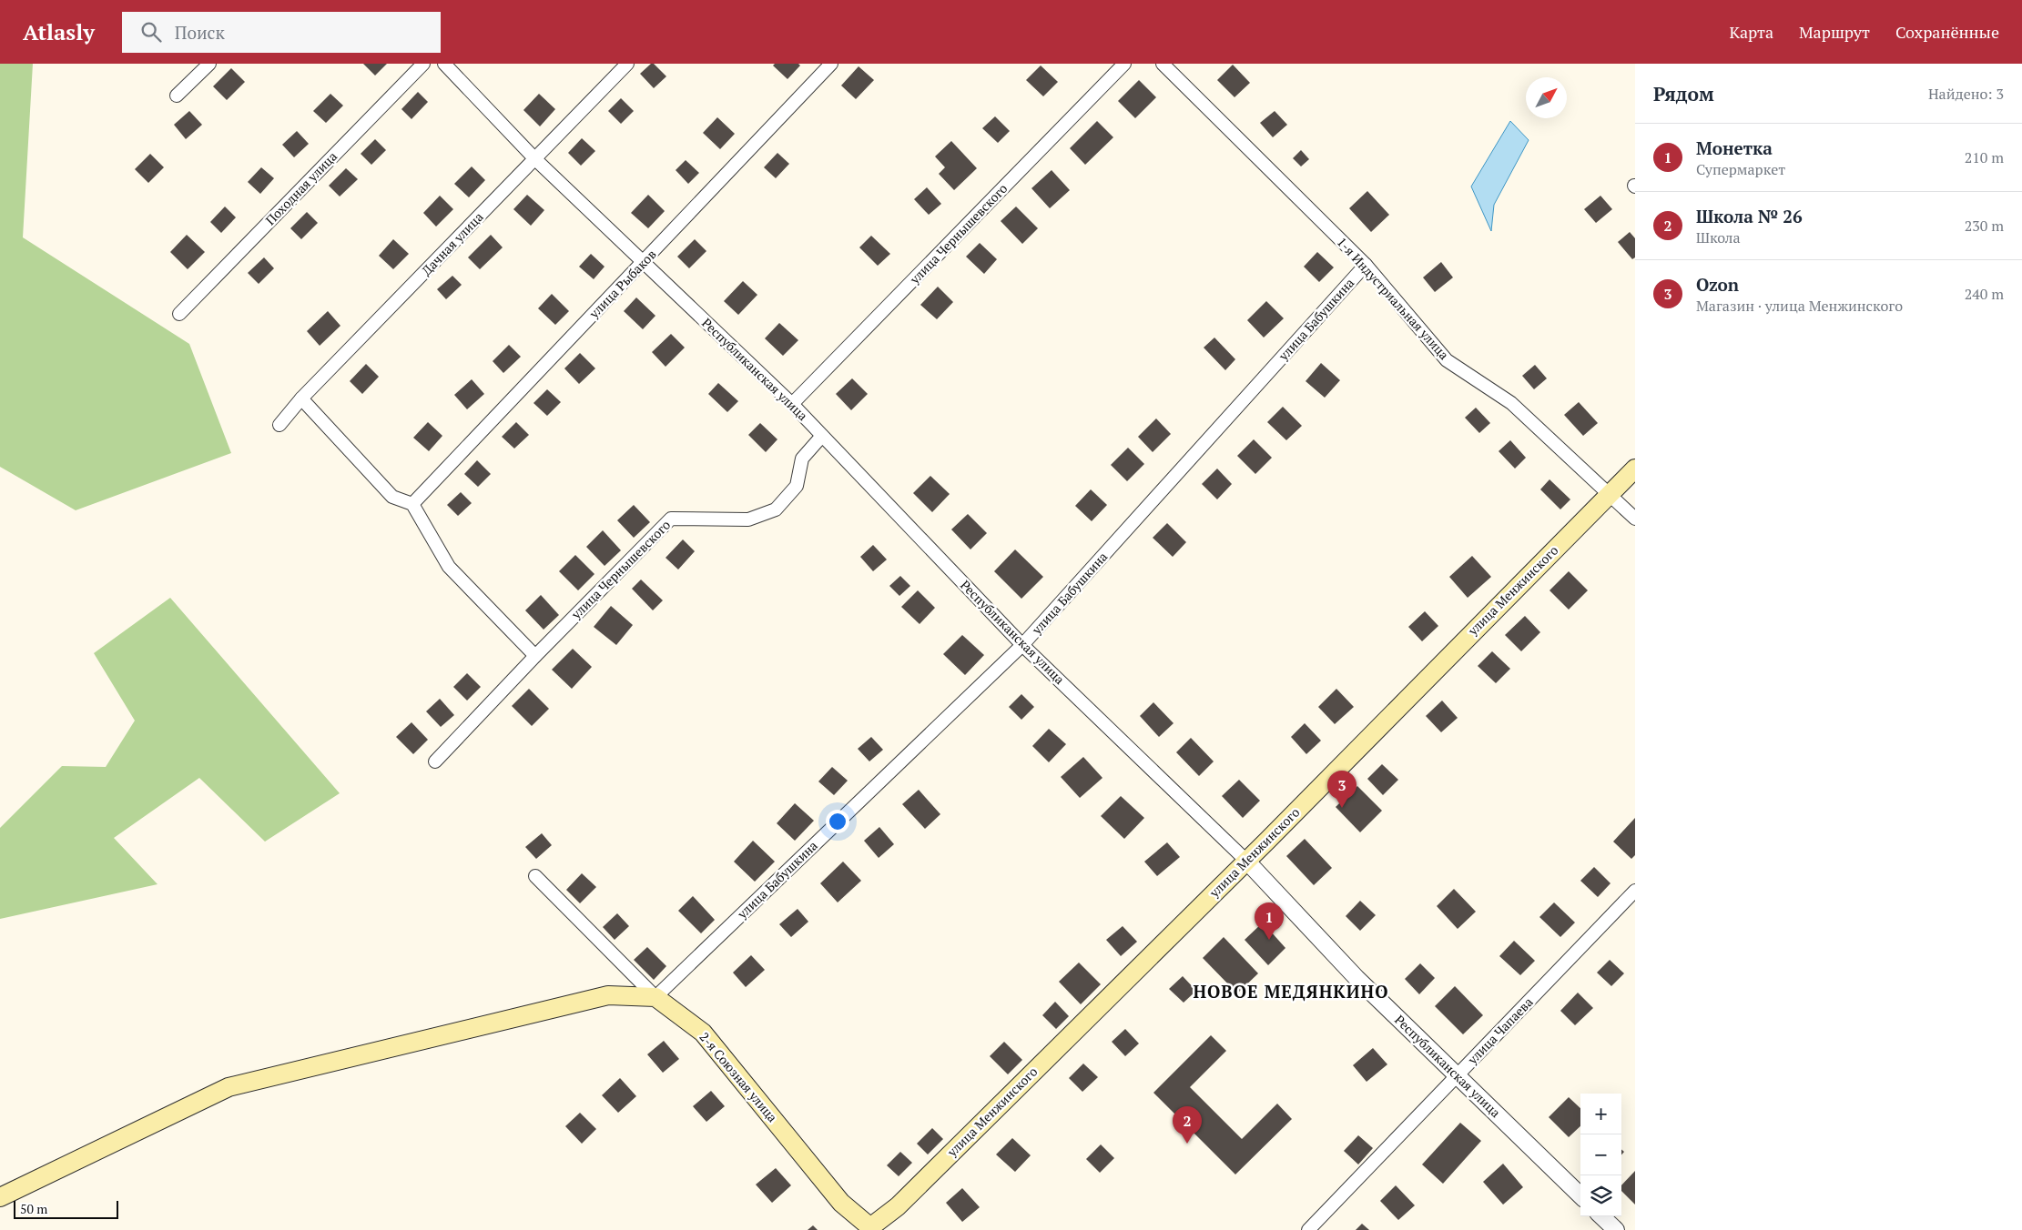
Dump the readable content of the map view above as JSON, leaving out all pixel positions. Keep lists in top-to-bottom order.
{
  "streets": {
    "main road": ["улица Менжинского", "2-я Союзная улица"],
    "street": [
      "Походная улица",
      "улица Чернышевского",
      "Дачная улица",
      "улица Рыбаков",
      "1-я Индустриальная улица",
      "улица Бабушкина",
      "Республиканская улица",
      "улица Чапаева"
    ]
  },
  "crossings": [
    ["улица Чернышевского", "Республиканская улица"],
    ["Дачная улица", "Республиканская улица"],
    ["улица Рыбаков", "Республиканская улица"],
    ["1-я Индустриальная улица", "улица Бабушкина"],
    ["1-я Индустриальная улица", "улица Менжинского"],
    ["улица Бабушкина", "Республиканская улица"],
    ["улица Бабушкина", "2-я Союзная улица"],
    ["Республиканская улица", "улица Менжинского"],
    ["Республиканская улица", "улица Чапаева"],
    ["улица Менжинского", "2-я Союзная улица"]
  ],
  "districts": ["НОВОЕ МЕДЯНКИНО"],
  "scale_bar": "50 m",
  "north": "top right",
  "page": {
    "header": "Atlasly",
    "search": "Поиск",
    "nav": ["Карта", "Маршрут", "Сохранённые"],
    "heading": ["Рядом", "Найдено: 3"],
    "list": [
      {
        "mark": "1",
        "name": "Монетка",
        "note": "Супермаркет",
        "value": "210 m"
      },
      {
        "mark": "2",
        "name": "Школа № 26",
        "note": "Школа",
        "value": "230 m"
      },
      {
        "mark": "3",
        "name": "Ozon",
        "note": "Магазин · улица Менжинского",
        "value": "240 m"
      }
    ],
    "pins": ["3", "1", "2"],
    "map_buttons": ["+", "−"],
    "scale": "50 m"
  }
}
